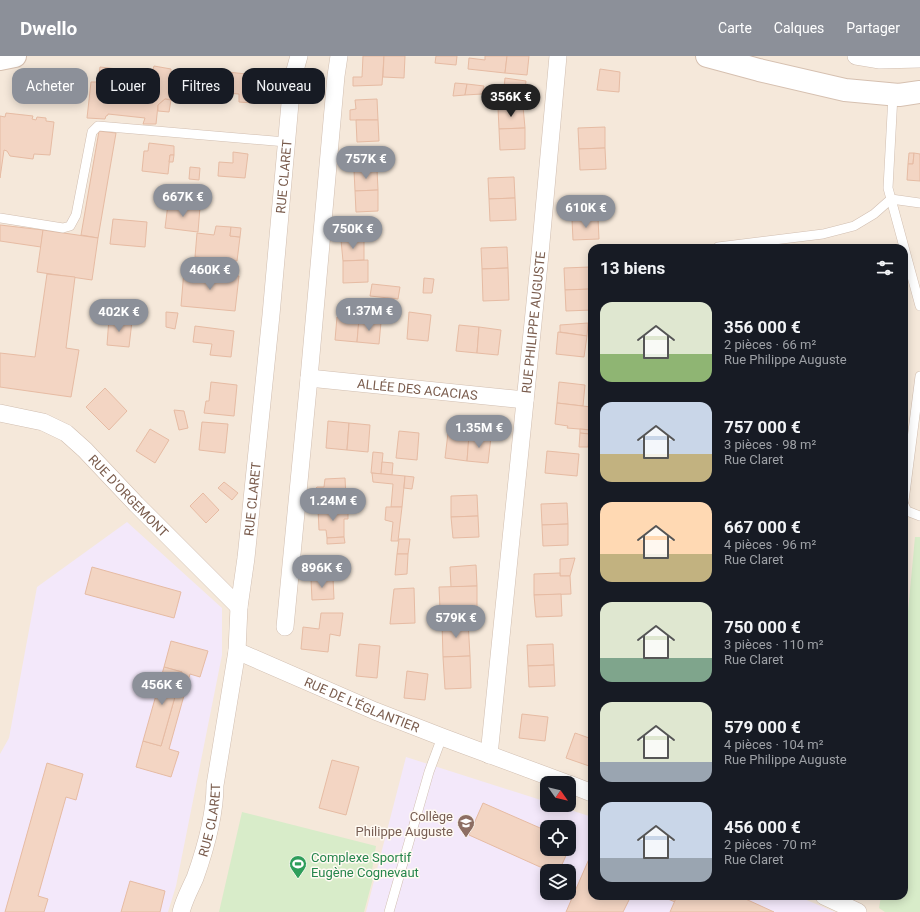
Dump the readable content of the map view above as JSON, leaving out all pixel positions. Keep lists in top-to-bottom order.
{
  "streets": {
    "street": [
      "RUE CLARET",
      "RUE PHILIPPE AUGUSTE",
      "ALLÉE DES ACACIAS",
      "RUE D'ORGEMONT",
      "RUE DE L'ÉGLANTIER"
    ]
  },
  "crossings": [
    ["RUE CLARET", "RUE D'ORGEMONT"],
    ["RUE CLARET", "RUE DE L'ÉGLANTIER"],
    ["RUE PHILIPPE AUGUSTE", "ALLÉE DES ACACIAS"],
    ["RUE PHILIPPE AUGUSTE", "RUE DE L'ÉGLANTIER"]
  ],
  "places": {
    "school or university": ["Collège Philippe Auguste"],
    "sports": ["Complexe Sportif Eugène Cognevaut"]
  },
  "north": "bottom right",
  "page": {
    "header": "Dwello",
    "nav": ["Carte", "Calques", "Partager"],
    "chip": [
      "Acheter",
      "Louer",
      "Filtres",
      "Nouveau"
    ],
    "price": [
      "356K €",
      "757K €",
      "667K €",
      "610K €",
      "750K €",
      "460K €",
      "1.37M €",
      "402K €",
      "1.35M €",
      "1.24M €",
      "896K €",
      "579K €",
      "456K €"
    ],
    "heading": "13 biens",
    "list": [
      {
        "name": "356 000 €",
        "note": "2 pièces · 66 m² · Rue Philippe Auguste"
      },
      {
        "name": "757 000 €",
        "note": "3 pièces · 98 m² · Rue Claret"
      },
      {
        "name": "667 000 €",
        "note": "4 pièces · 96 m² · Rue Claret"
      },
      {
        "name": "750 000 €",
        "note": "3 pièces · 110 m² · Rue Claret"
      },
      {
        "name": "579 000 €",
        "note": "4 pièces · 104 m² · Rue Philippe Auguste"
      },
      {
        "name": "456 000 €",
        "note": "2 pièces · 70 m² · Rue Claret"
      }
    ]
  }
}
